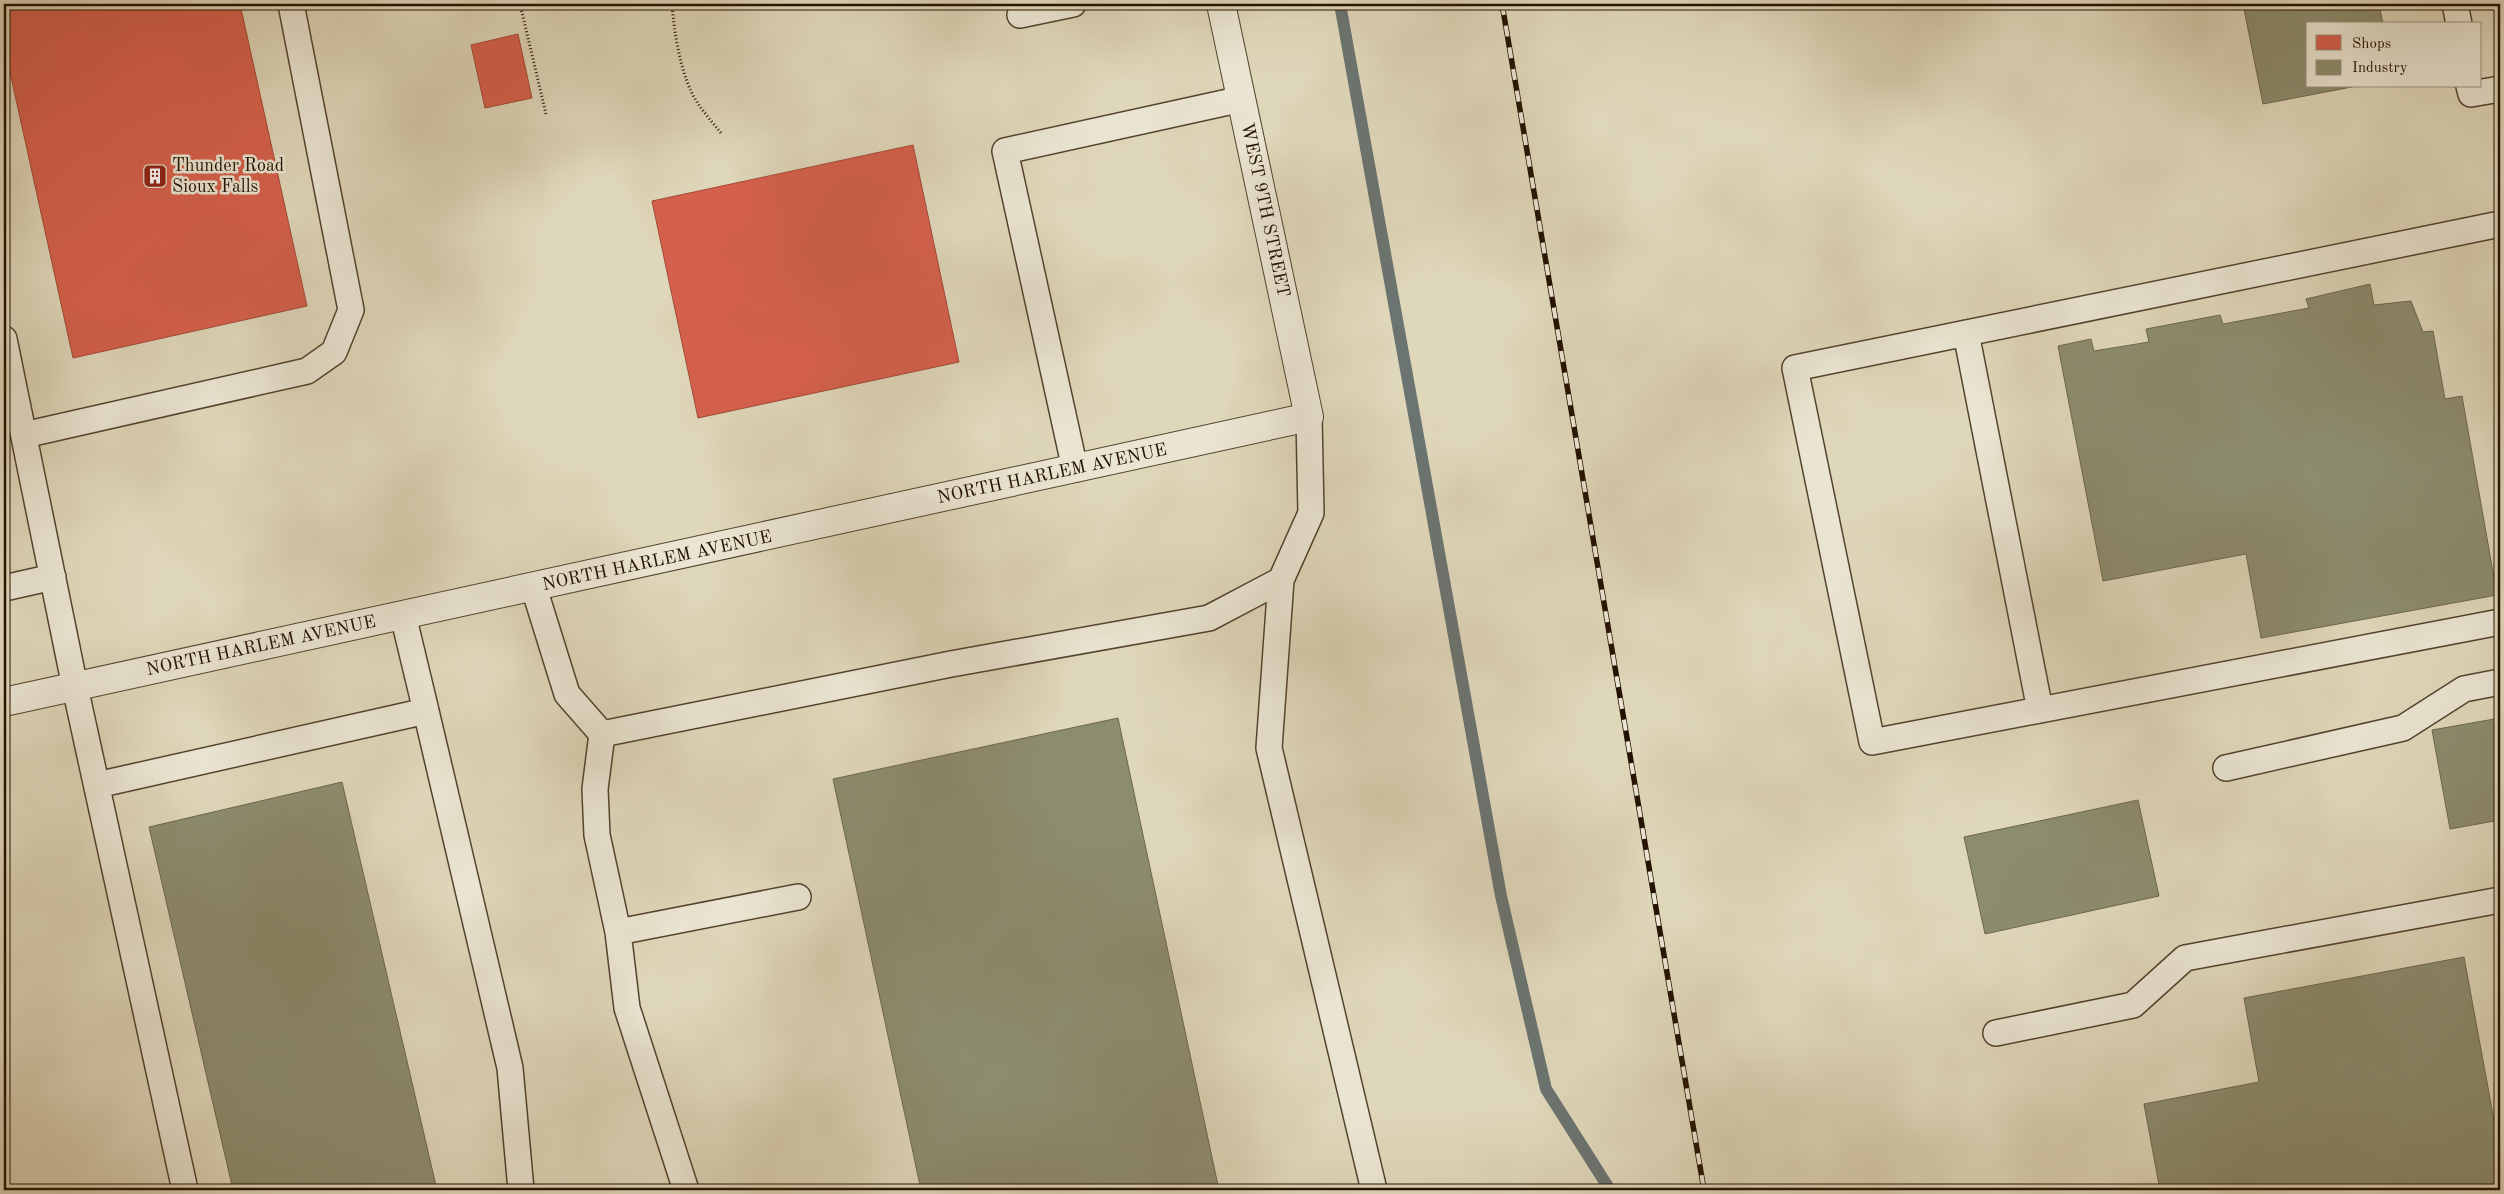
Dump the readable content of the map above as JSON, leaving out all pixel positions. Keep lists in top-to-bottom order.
{
  "streets": {
    "street": ["WEST 9TH STREET", "NORTH HARLEM AVENUE"]
  },
  "crossings": [
    ["WEST 9TH STREET", "NORTH HARLEM AVENUE"]
  ],
  "places": {
    "building": ["Thunder Road Sioux Falls"]
  },
  "legend": ["Shops", "Industry"]
}
